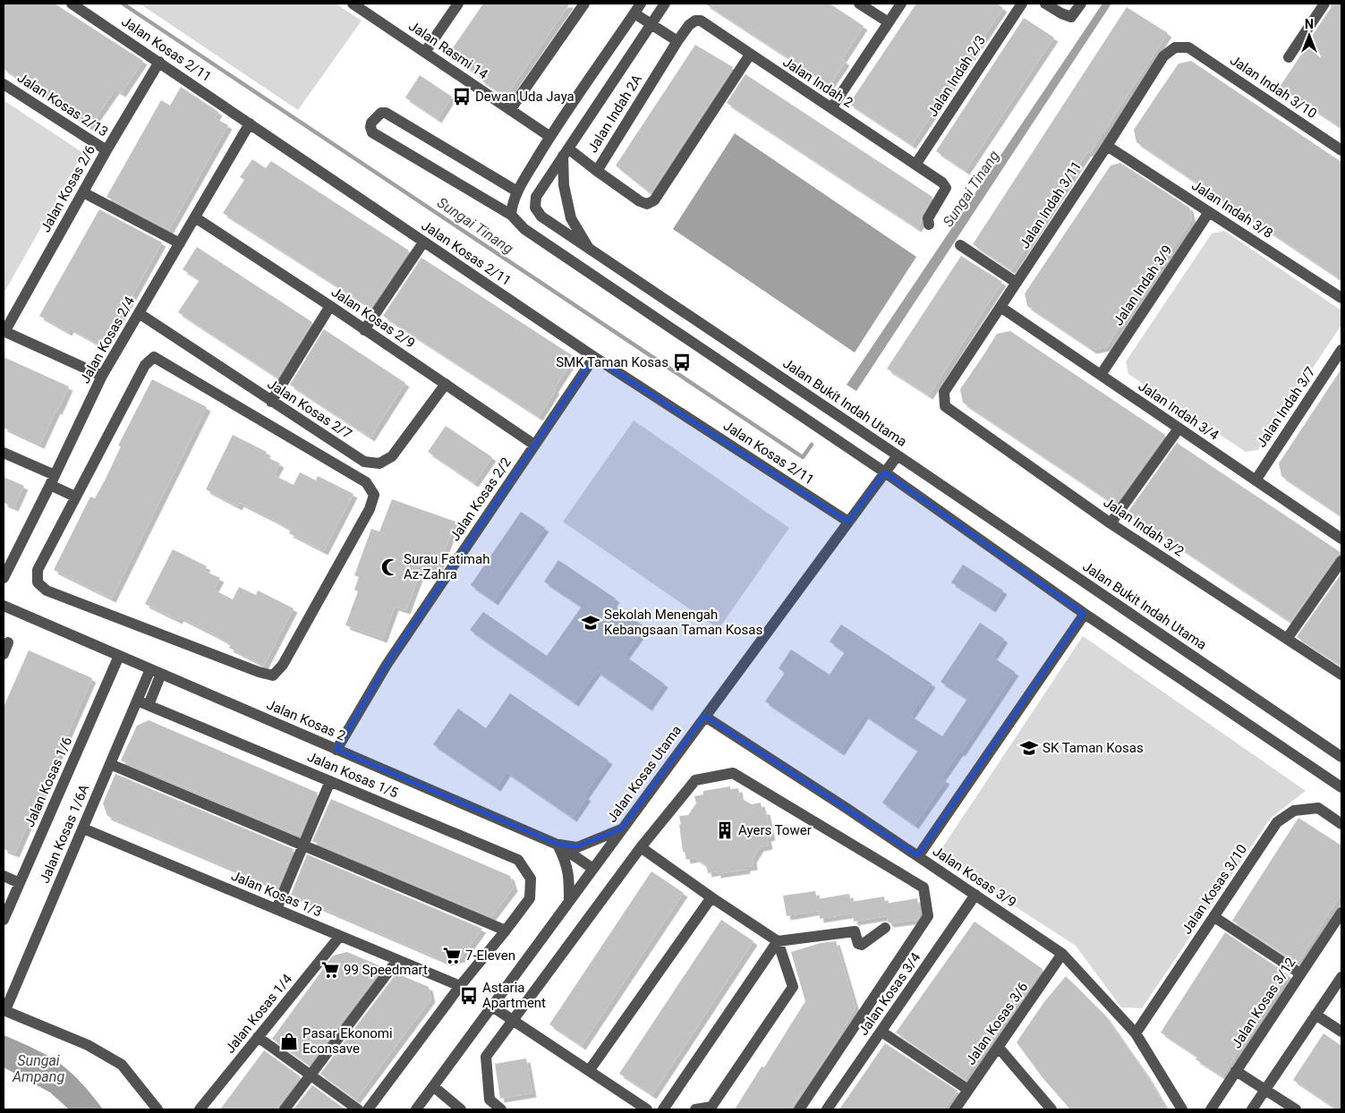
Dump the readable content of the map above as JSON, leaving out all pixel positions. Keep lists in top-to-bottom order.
{
  "streets": {
    "street": [
      "Jalan Kosas 2/11",
      "Jalan Rasmi 14",
      "Jalan Indah 2/3",
      "Jalan Indah 2",
      "Jalan Indah 3/10",
      "Jalan Kosas 2/13",
      "Jalan Indah 2A",
      "Jalan Kosas 2/6",
      "Jalan Indah 3/11",
      "Jalan Indah 3/8",
      "Jalan Indah 3/9",
      "Jalan Kosas 2/9",
      "Jalan Kosas 2/4",
      "Jalan Bukit Indah Utama",
      "Jalan Indah 3/7",
      "Jalan Kosas 2/7",
      "Jalan Indah 3/4",
      "Jalan Kosas 2/2",
      "Jalan Indah 3/2",
      "Jalan Kosas 2",
      "Jalan Kosas Utama",
      "Jalan Kosas 1/5",
      "Jalan Kosas 1/6",
      "Jalan Kosas 1/6A",
      "Jalan Kosas 3/9",
      "Jalan Kosas 3/10",
      "Jalan Kosas 1/3",
      "Jalan Kosas 3/4",
      "Jalan Kosas 3/12",
      "Jalan Kosas 1/4",
      "Jalan Kosas 3/6"
    ]
  },
  "crossings": [
    ["Jalan Kosas 2/11", "Jalan Kosas 2/6"],
    ["Jalan Kosas 2/11", "Jalan Kosas 2/4"],
    ["Jalan Kosas 2/11", "Jalan Kosas 2/2"],
    ["Jalan Kosas 2/11", "Jalan Kosas Utama"],
    ["Jalan Indah 2/3", "Jalan Indah 2"],
    ["Jalan Indah 2", "Jalan Indah 2A"],
    ["Jalan Indah 3/10", "Jalan Indah 3/11"],
    ["Jalan Kosas 2/13", "Jalan Kosas 2/6"],
    ["Jalan Indah 2A", "Jalan Bukit Indah Utama"],
    ["Jalan Indah 3/11", "Jalan Indah 3/8"],
    ["Jalan Indah 3/11", "Jalan Indah 3/4"],
    ["Jalan Indah 3/11", "Jalan Indah 3/2"],
    ["Jalan Indah 3/8", "Jalan Indah 3/9"],
    ["Jalan Indah 3/9", "Jalan Indah 3/4"],
    ["Jalan Kosas 2/9", "Jalan Kosas 2/4"],
    ["Jalan Kosas 2/9", "Jalan Kosas 2/7"],
    ["Jalan Kosas 2/9", "Jalan Kosas 2/2"],
    ["Jalan Kosas 2/4", "Jalan Kosas 2/7"],
    ["Jalan Bukit Indah Utama", "Jalan Kosas Utama"],
    ["Jalan Indah 3/7", "Jalan Indah 3/4"],
    ["Jalan Kosas 2/2", "Jalan Kosas 2"],
    ["Jalan Kosas 2", "Jalan Kosas Utama"],
    ["Jalan Kosas 2", "Jalan Kosas 1/6"],
    ["Jalan Kosas 2", "Jalan Kosas 1/6A"],
    ["Jalan Kosas Utama", "Jalan Kosas 3/9"],
    ["Jalan Kosas 1/5", "Jalan Kosas 1/6A"],
    ["Jalan Kosas 1/6A", "Jalan Kosas 1/3"],
    ["Jalan Kosas 3/9", "Jalan Kosas 3/10"],
    ["Jalan Kosas 3/9", "Jalan Kosas 3/4"],
    ["Jalan Kosas 3/9", "Jalan Kosas 3/6"],
    ["Jalan Kosas 1/3", "Jalan Kosas 1/4"]
  ],
  "water": ["Sungai Tinang", "Sungai Ampang"],
  "places": {
    "bus stop": ["Dewan Uda Jaya", "SMK Taman Kosas", "Astaria Apartment"],
    "mosque": ["Surau Fatimah Az-Zahra"],
    "school or university": ["Sekolah Menengah Kebangsaan Taman Kosas", "SK Taman Kosas"],
    "building": ["Ayers Tower"],
    "supermarket": ["7-Eleven", "99 Speedmart"],
    "shop": ["Pasar Ekonomi Econsave"]
  },
  "north": "top"
}
